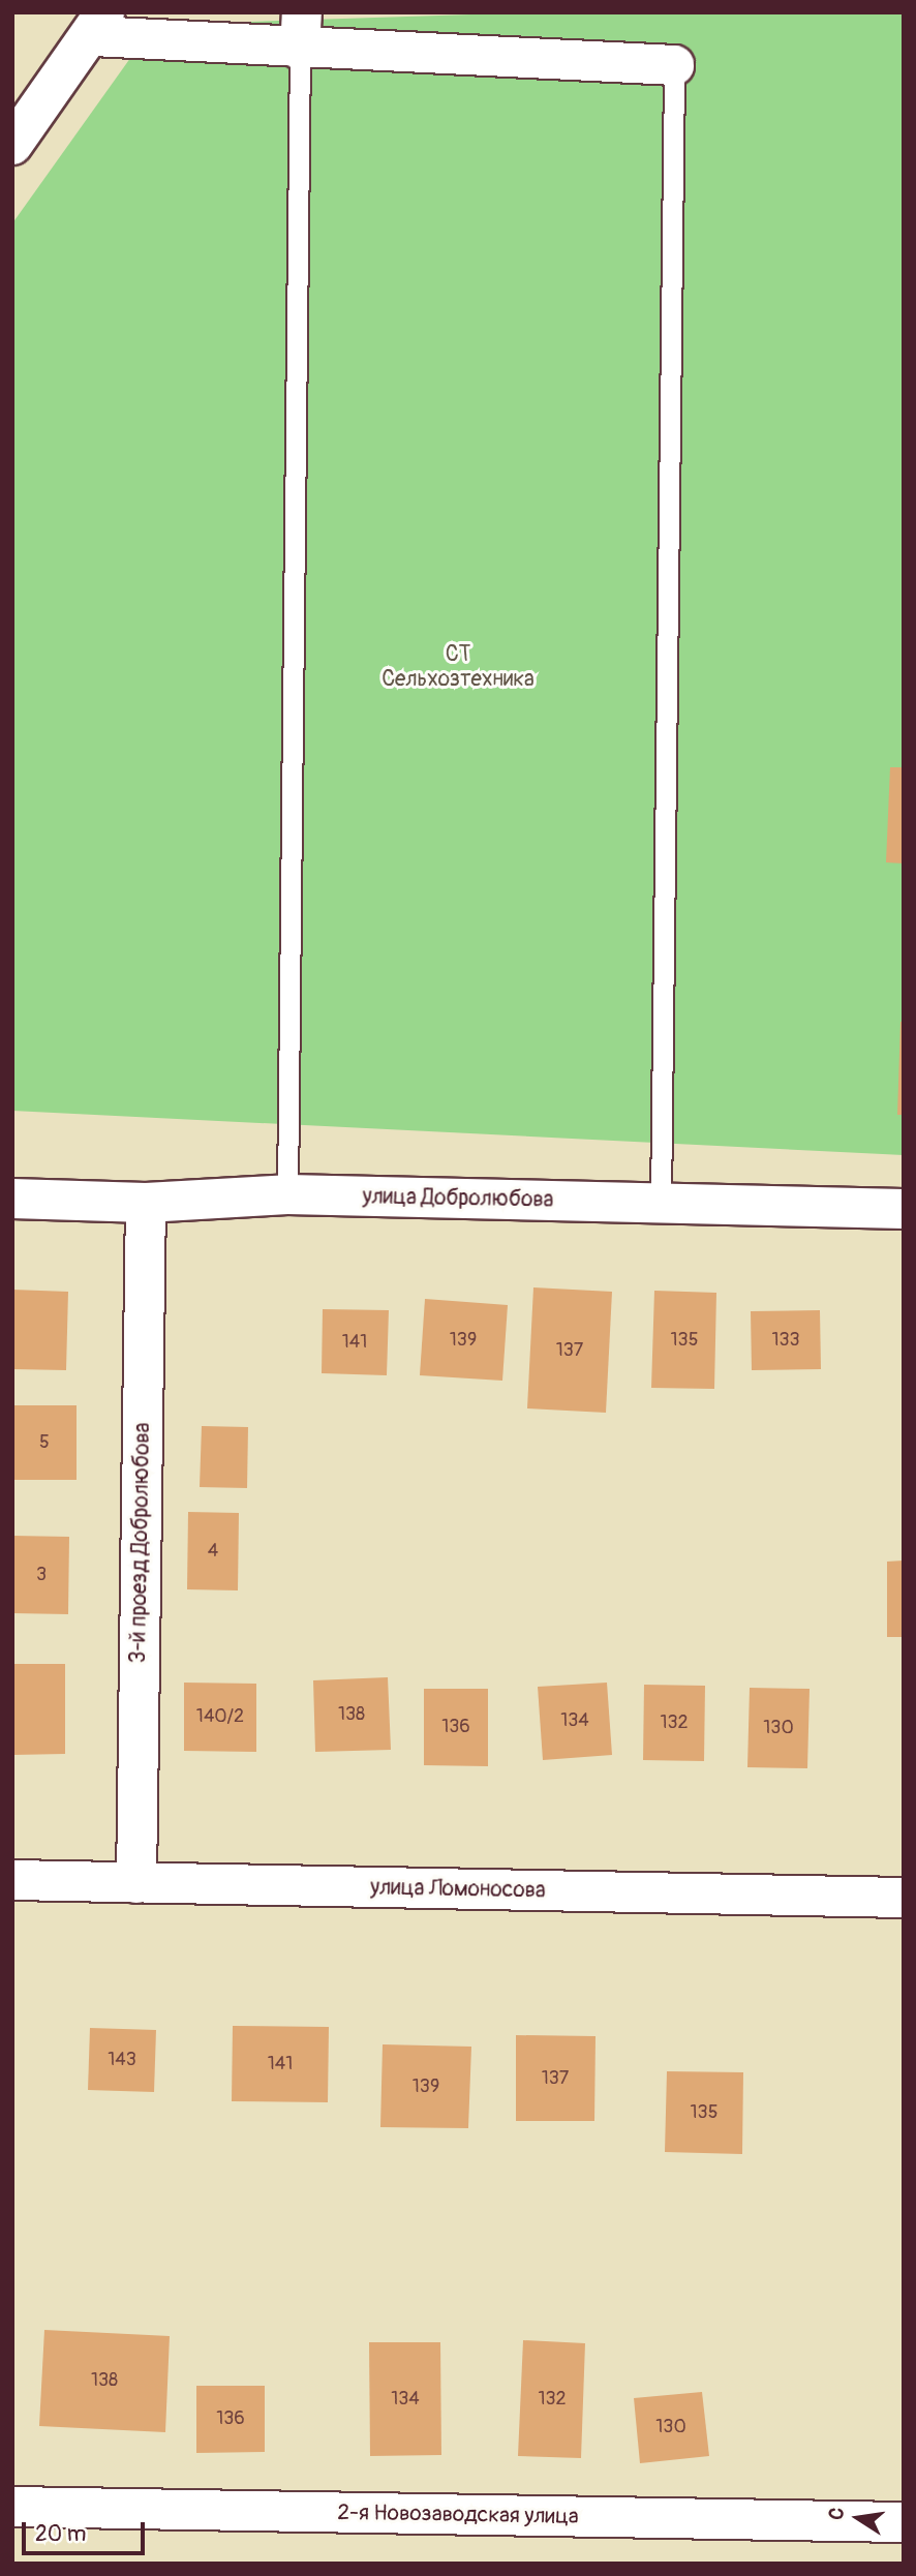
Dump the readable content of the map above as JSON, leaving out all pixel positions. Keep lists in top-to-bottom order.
{
  "streets": {
    "street": [
      "улица Добролюбова",
      "3-й проезд Добролюбова",
      "улица Ломоносова",
      "2-я Новозаводская улица"
    ]
  },
  "crossings": [
    ["улица Добролюбова", "3-й проезд Добролюбова"],
    ["3-й проезд Добролюбова", "улица Ломоносова"]
  ],
  "parks": ["СТ Сельхозтехника"],
  "house_numbers": [
    "139",
    "135",
    "133",
    "141",
    "137",
    "5",
    "4",
    "3",
    "138",
    "140/2",
    "134",
    "132",
    "136",
    "130",
    "143",
    "141",
    "137",
    "139",
    "135",
    "138",
    "134",
    "132",
    "136",
    "130"
  ],
  "scale_bar": "20 m",
  "north": "left"
}
